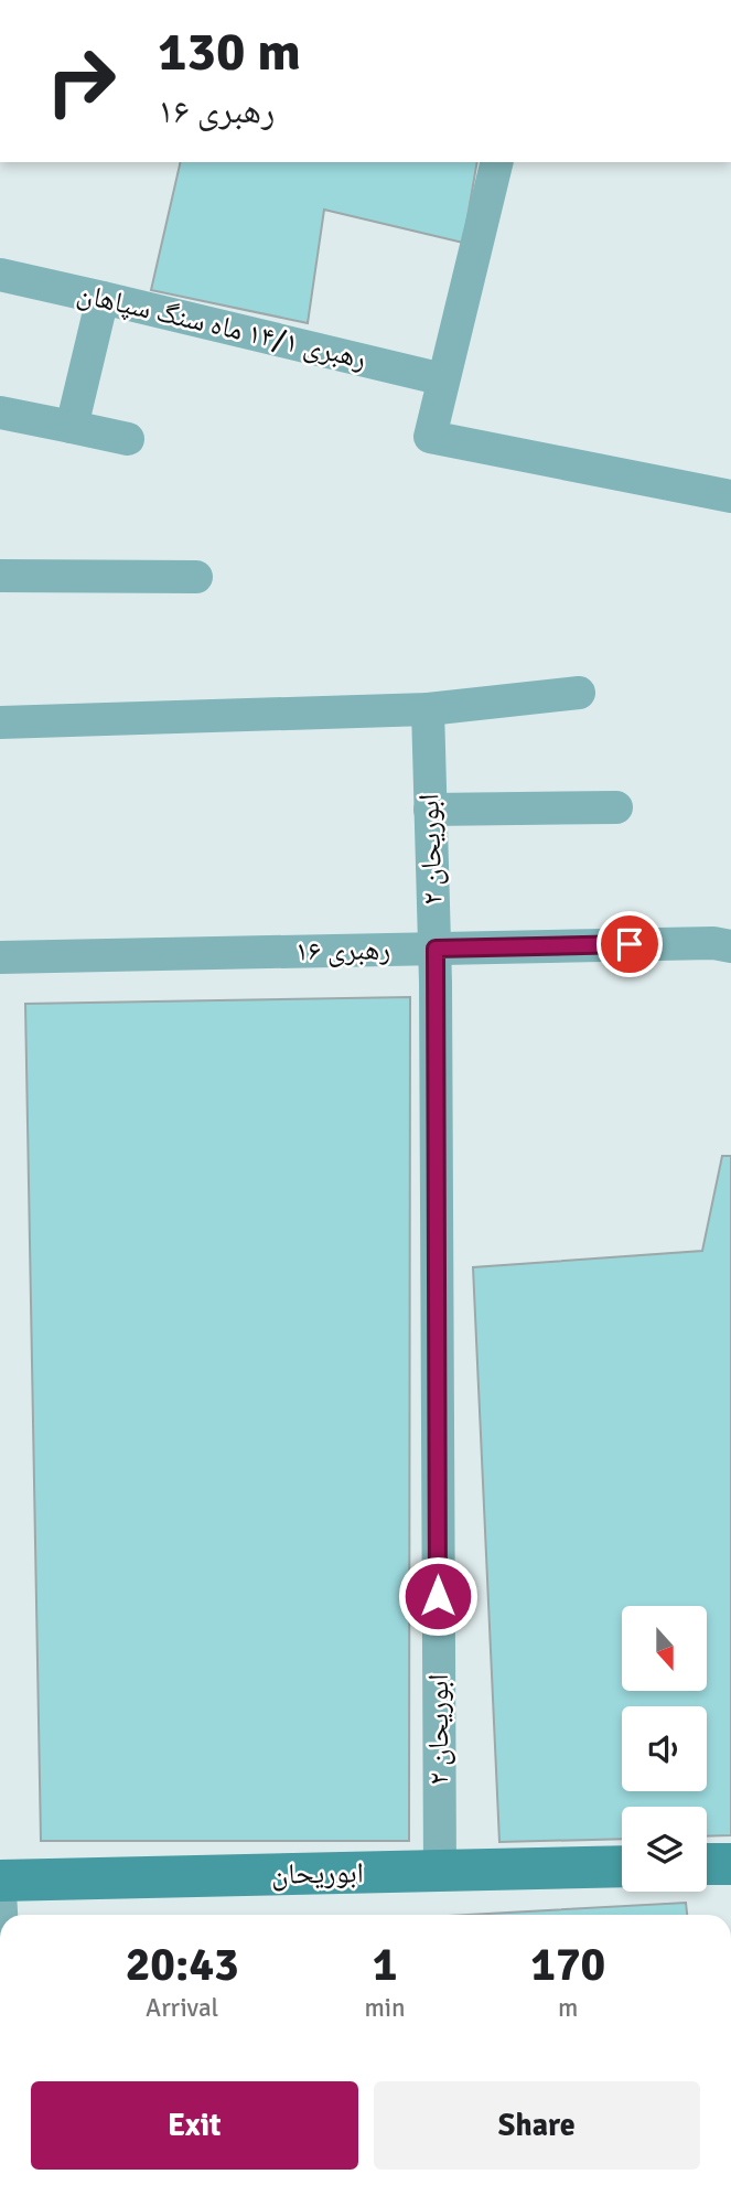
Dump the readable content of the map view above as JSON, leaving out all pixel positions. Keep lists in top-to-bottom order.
{
  "streets": {
    "street": [
      "رهبری ۱۴/۱ ماه سنگ سپاهان",
      "ابوریحان ۲",
      "رهبری ۱۶",
      "ابوریحان"
    ]
  },
  "crossings": [
    ["ابوریحان ۲", "رهبری ۱۶"],
    ["ابوریحان ۲", "ابوریحان"]
  ],
  "north": "bottom",
  "page": {
    "turn": ["130 m", "رهبری ۱۶"],
    "eta": [
      "20:43",
      "Arrival",
      "1",
      "min",
      "170",
      "m"
    ],
    "buttons": ["Exit", "Share"]
  }
}
